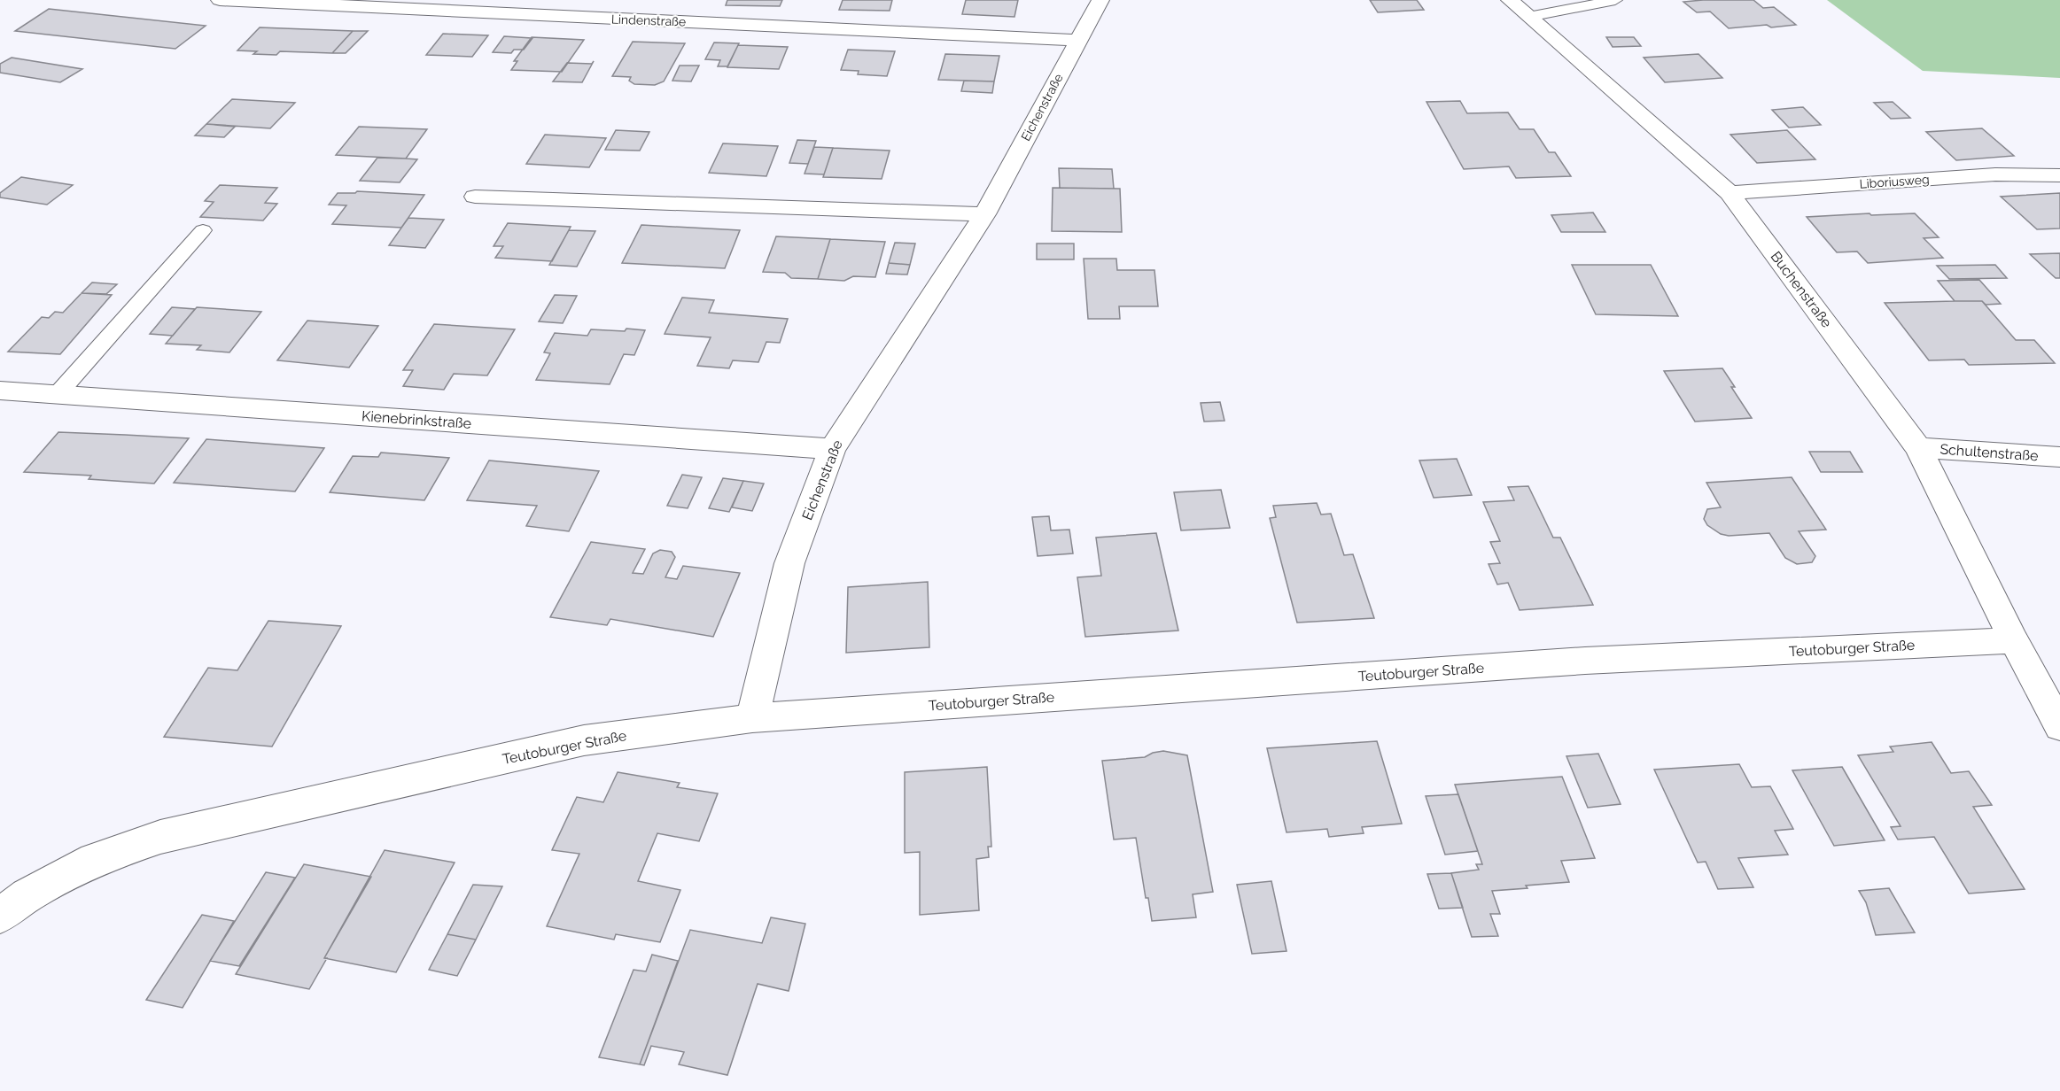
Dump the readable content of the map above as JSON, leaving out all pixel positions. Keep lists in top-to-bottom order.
{
  "streets": {
    "street": [
      "Lindenstraße",
      "Eichenstraße",
      "Liboriusweg",
      "Buchenstraße",
      "Kienebrinkstraße",
      "Schultenstraße",
      "Teutoburger Straße"
    ]
  },
  "crossings": [
    ["Lindenstraße", "Eichenstraße"],
    ["Eichenstraße", "Kienebrinkstraße"],
    ["Eichenstraße", "Teutoburger Straße"],
    ["Liboriusweg", "Buchenstraße"],
    ["Buchenstraße", "Schultenstraße"],
    ["Buchenstraße", "Teutoburger Straße"]
  ]
}
